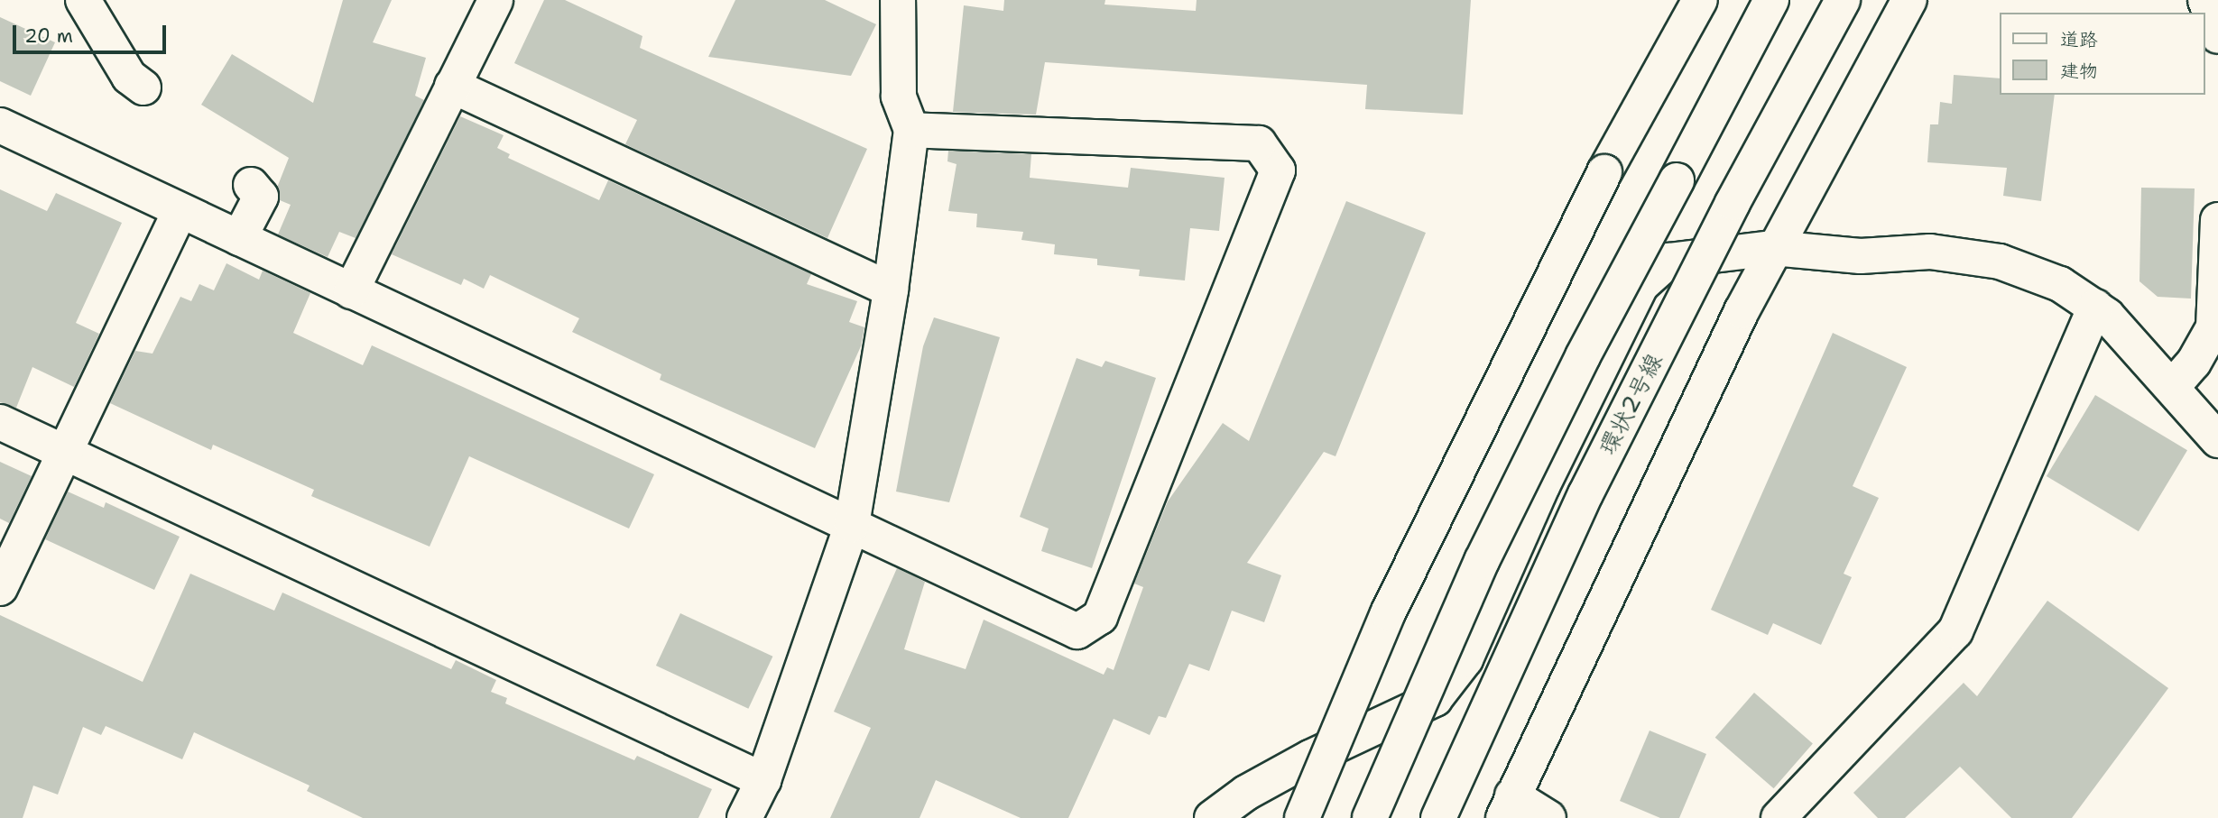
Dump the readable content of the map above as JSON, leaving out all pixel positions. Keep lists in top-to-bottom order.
{
  "streets": {
    "street": ["環状2号線"]
  },
  "legend": ["道路", "建物"],
  "scale_bar": "20 m"
}
